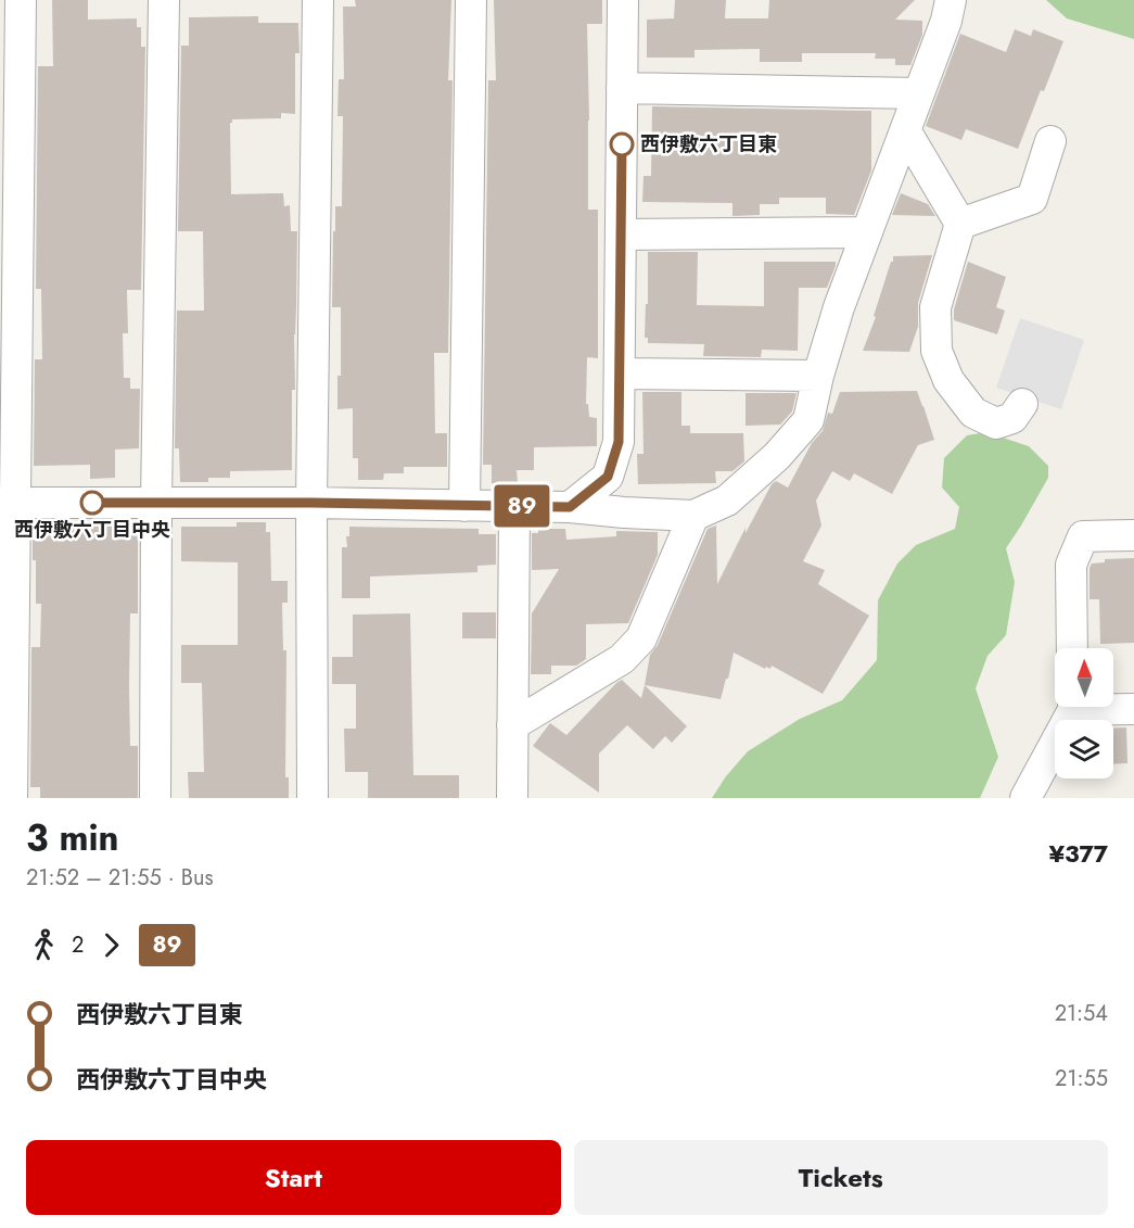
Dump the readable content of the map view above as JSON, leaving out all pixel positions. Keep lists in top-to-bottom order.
{
  "places": ["西伊敷六丁目東", "西伊敷六丁目中央"],
  "lines": ["bus line 89"],
  "north": "top",
  "page": {
    "on_map": "89",
    "heading": ["3 min", "21:52 – 21:55 · Bus", "¥377"],
    "legs": ["2", "89"],
    "list": [
      {
        "name": "西伊敷六丁目東",
        "value": "21:54"
      },
      {
        "name": "西伊敷六丁目中央",
        "value": "21:55"
      }
    ],
    "buttons": ["Start", "Tickets"]
  }
}
